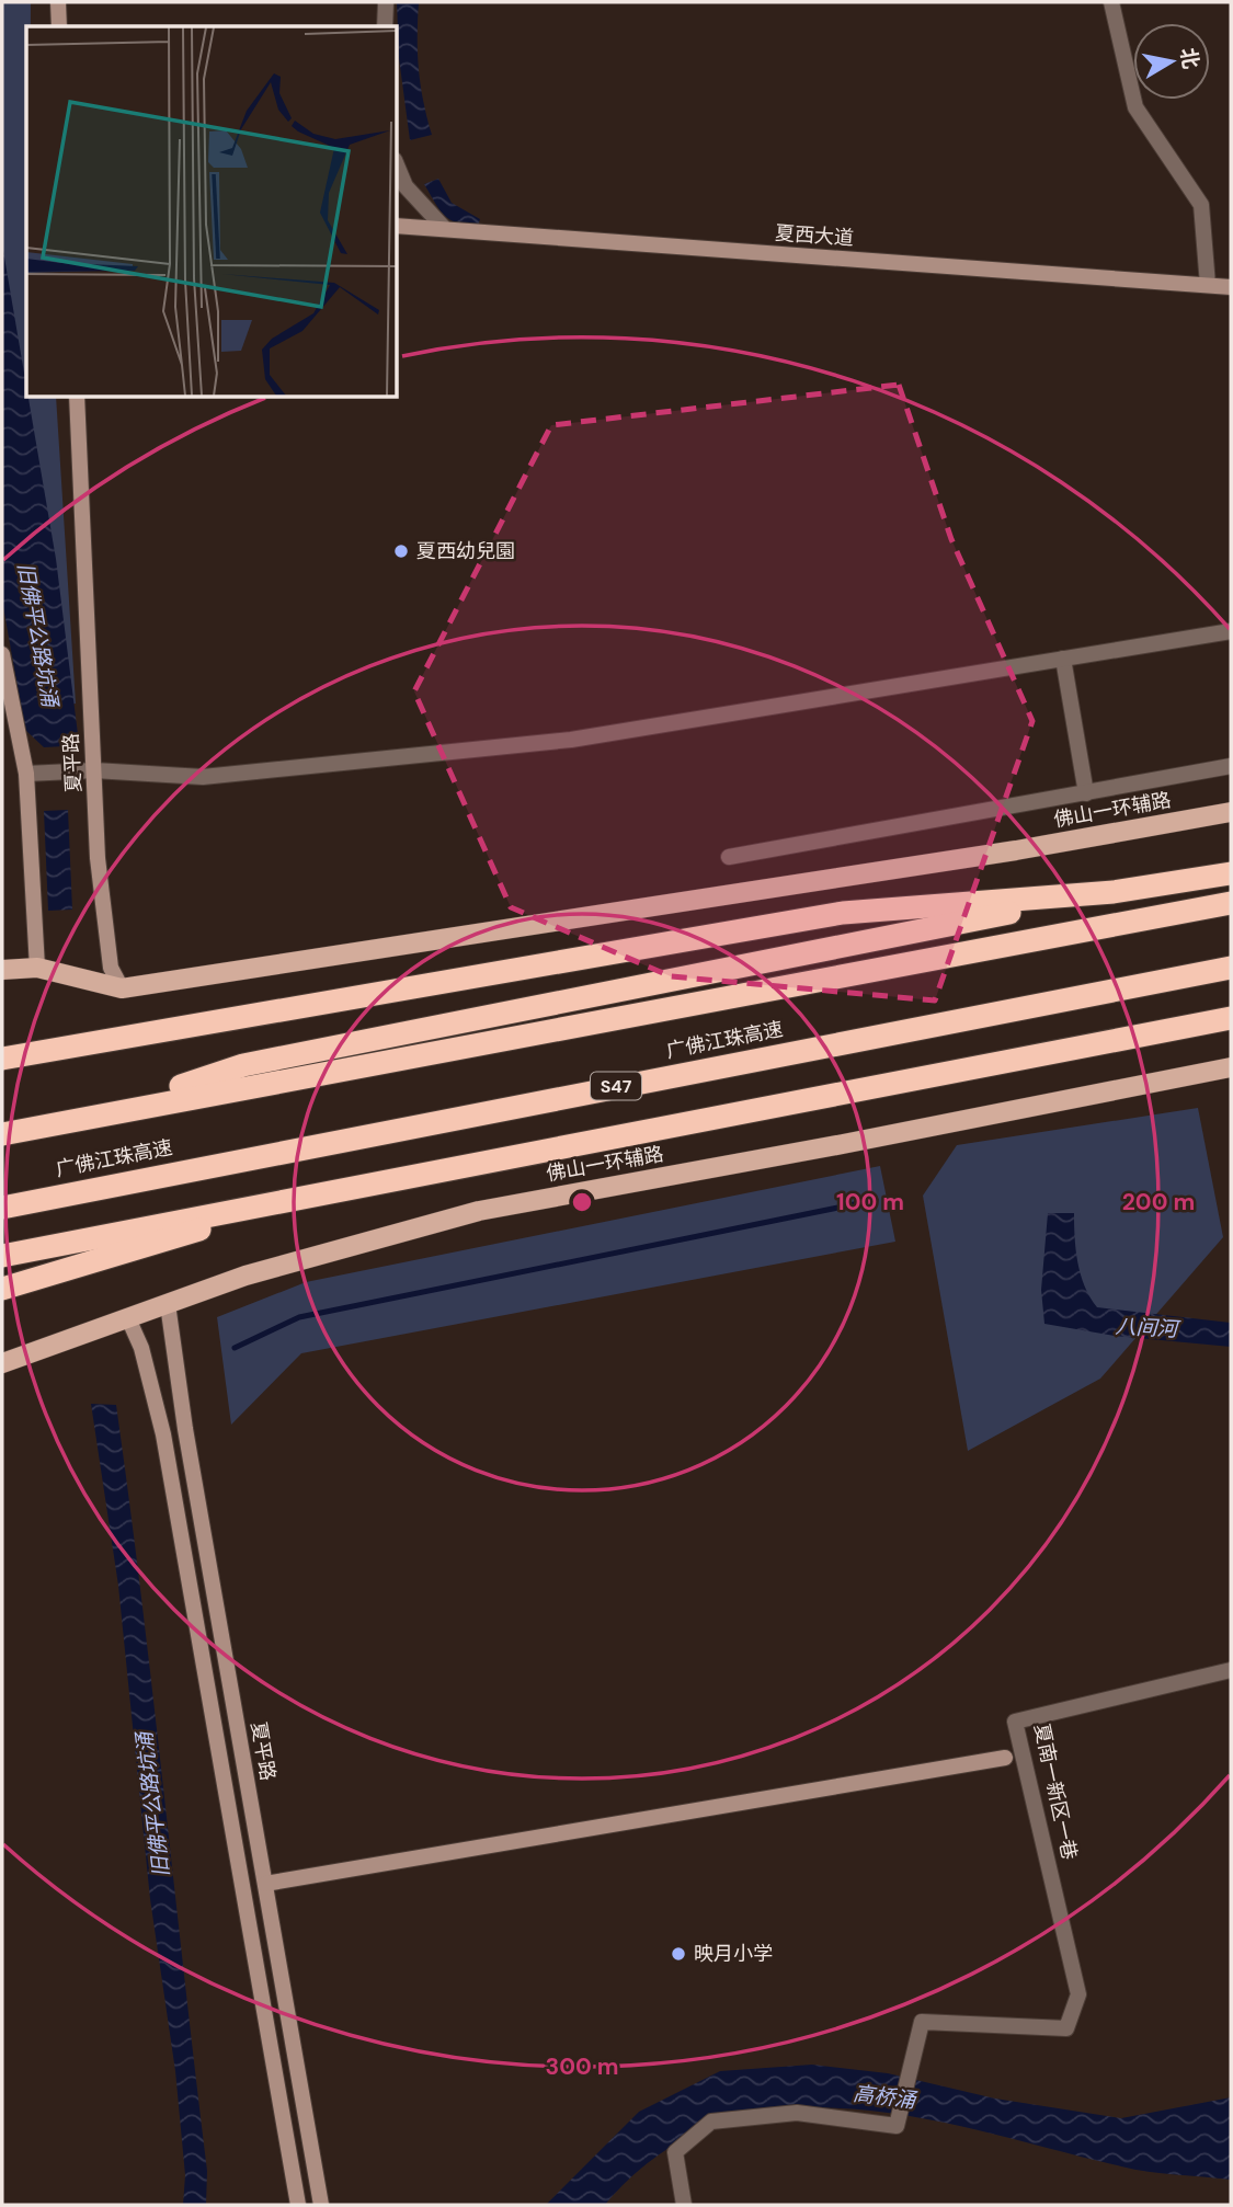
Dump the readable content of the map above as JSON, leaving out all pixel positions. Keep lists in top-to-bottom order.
{
  "streets": {
    "highway": ["广佛江珠高速", "S47"],
    "main road": ["夏西大道", "夏平路", "佛山一环辅路"],
    "street": ["夏南一新区一巷"]
  },
  "crossings": [
    ["夏平路", "佛山一环辅路"]
  ],
  "water": ["旧佛平公路坑涌", "八间河", "高桥涌"],
  "places": ["夏西幼兒園", "映月小学"],
  "north": "right",
  "rings": ["100 m", "200 m", "300 m"]
}
